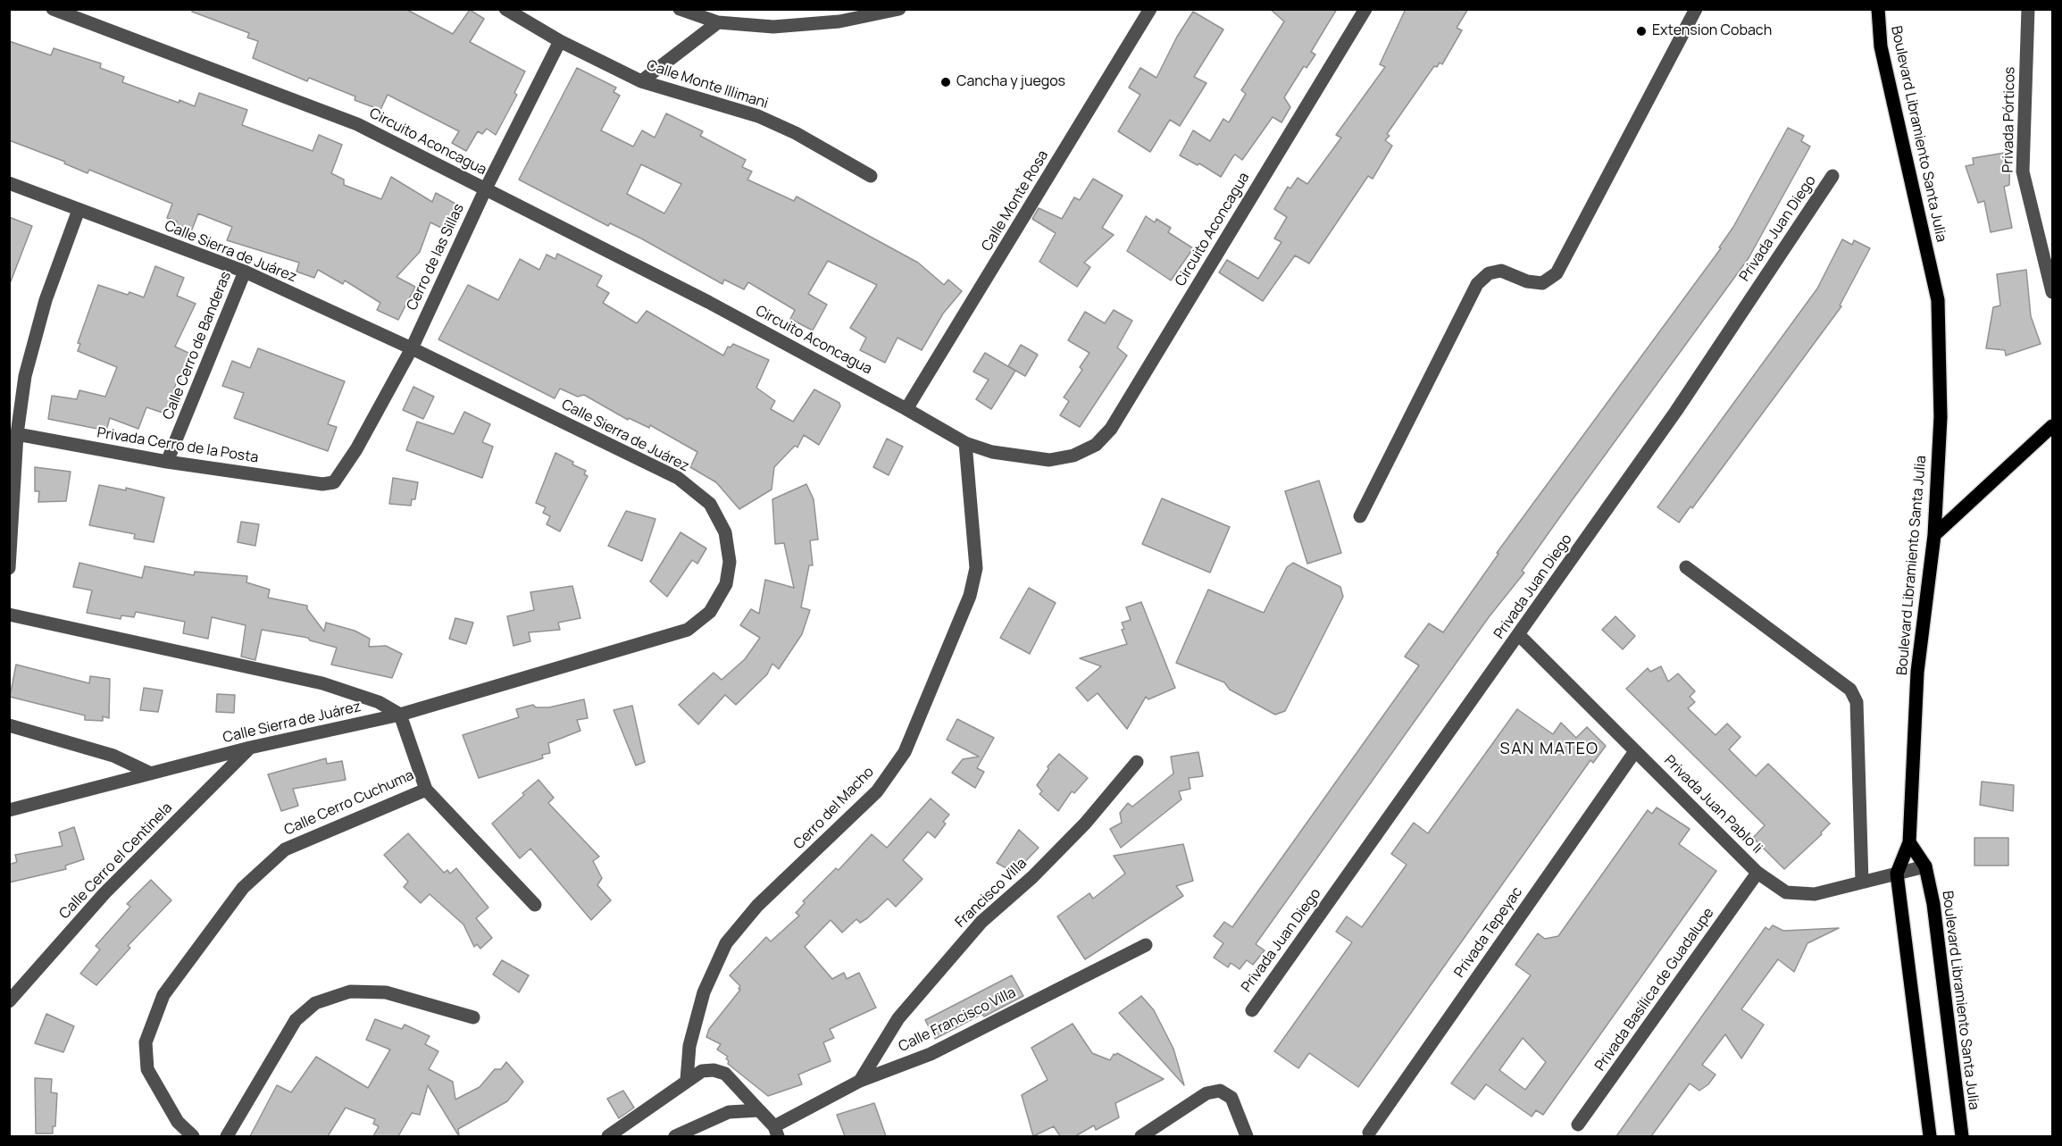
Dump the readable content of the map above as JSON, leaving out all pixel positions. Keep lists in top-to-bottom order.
{
  "streets": {
    "main road": ["Boulevard Libramiento Santa Julia"],
    "street": [
      "Calle Monte Illimani",
      "Privada Pórticos",
      "Circuito Aconcagua",
      "Calle Monte Rosa",
      "Privada Juan Diego",
      "Calle Sierra de Juárez",
      "Cerro de las Sillas",
      "Calle Cerro de Banderas",
      "Privada Cerro de la Posta",
      "Calle Cerro Cuchuma",
      "Privada Juan Pablo Ii",
      "Cerro del Macho",
      "Calle Cerro el Centinela",
      "Francisco Villa",
      "Privada Tepeyac",
      "Privada Basílica de Guadalupe",
      "Calle Francisco Villa"
    ]
  },
  "crossings": [
    ["Calle Monte Illimani", "Cerro de las Sillas"],
    ["Boulevard Libramiento Santa Julia", "Privada Juan Pablo Ii"],
    ["Circuito Aconcagua", "Calle Monte Rosa"],
    ["Circuito Aconcagua", "Cerro de las Sillas"],
    ["Circuito Aconcagua", "Cerro del Macho"],
    ["Privada Juan Diego", "Privada Juan Pablo Ii"],
    ["Calle Sierra de Juárez", "Cerro de las Sillas"],
    ["Calle Sierra de Juárez", "Calle Cerro de Banderas"],
    ["Calle Sierra de Juárez", "Calle Cerro Cuchuma"],
    ["Calle Sierra de Juárez", "Calle Cerro el Centinela"],
    ["Cerro de las Sillas", "Privada Cerro de la Posta"],
    ["Calle Cerro de Banderas", "Privada Cerro de la Posta"],
    ["Privada Juan Pablo Ii", "Privada Tepeyac"],
    ["Privada Juan Pablo Ii", "Privada Basílica de Guadalupe"],
    ["Cerro del Macho", "Calle Francisco Villa"],
    ["Francisco Villa", "Calle Francisco Villa"]
  ],
  "districts": ["SAN MATEO"],
  "places": ["Extension Cobach", "Cancha y juegos"]
}
